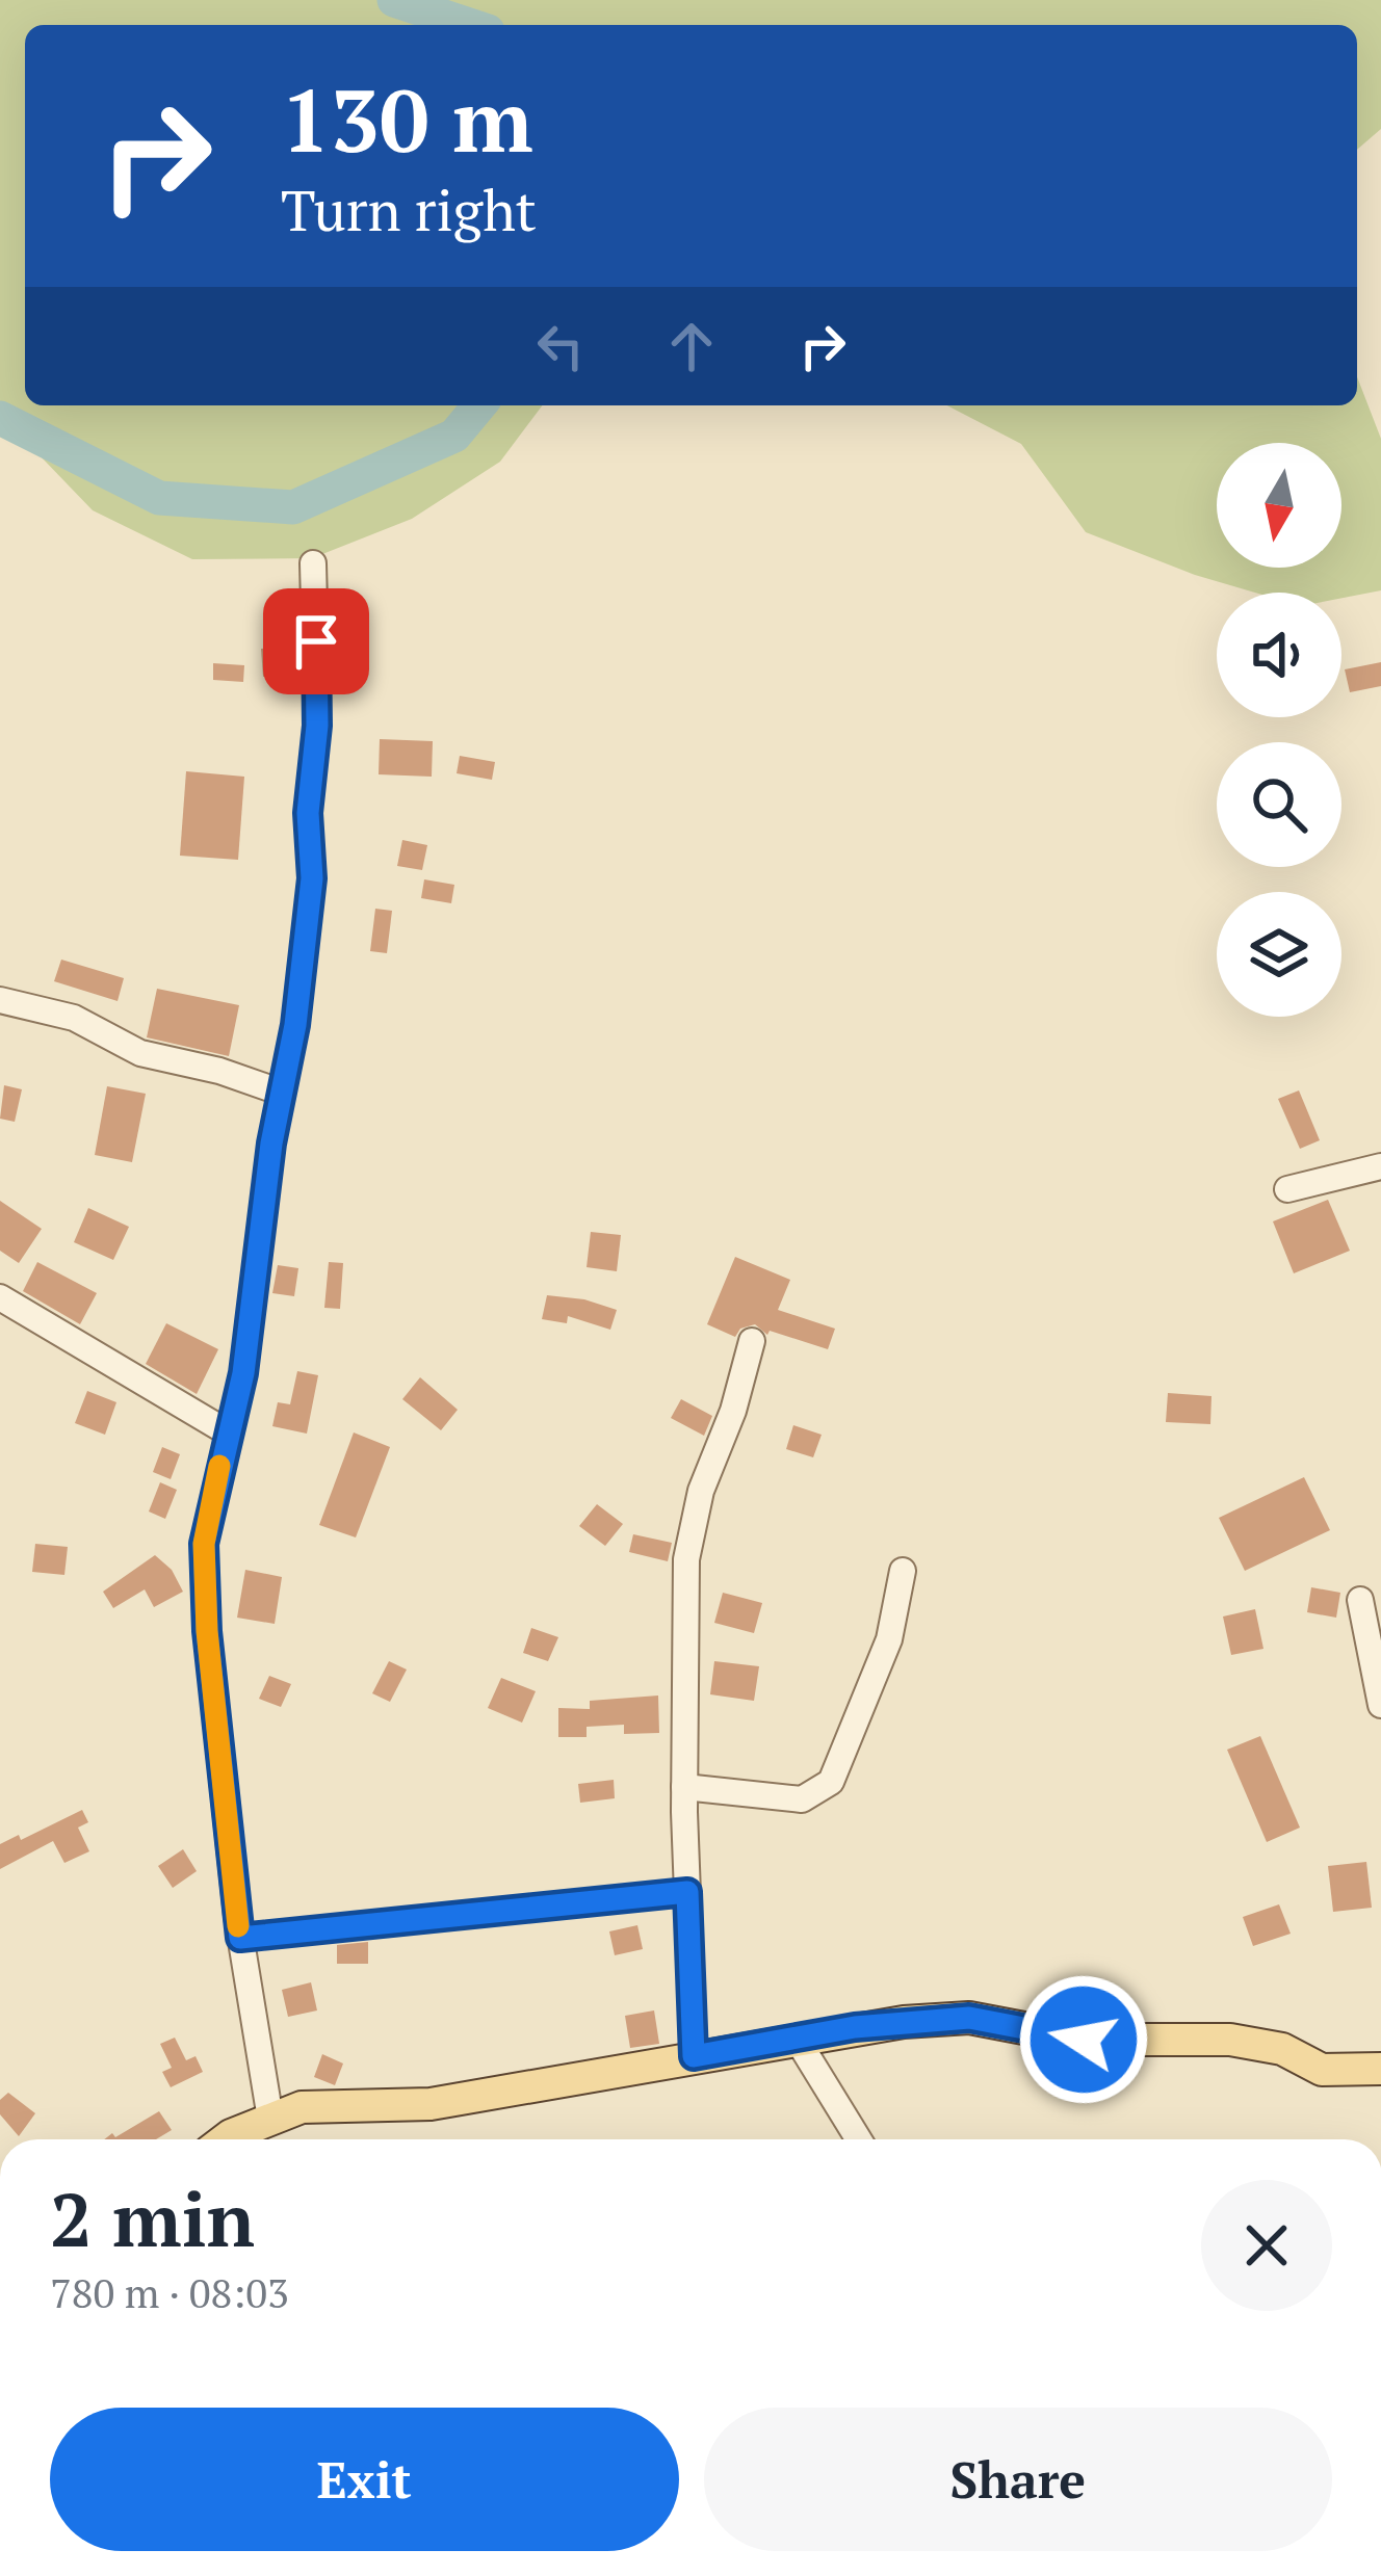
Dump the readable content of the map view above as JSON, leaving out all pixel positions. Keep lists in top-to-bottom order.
{
  "north": "bottom",
  "page": {
    "turn": ["130 m", "Turn right"],
    "heading": ["2 min", "780 m · 08:03"],
    "buttons": ["Exit", "Share"]
  }
}
